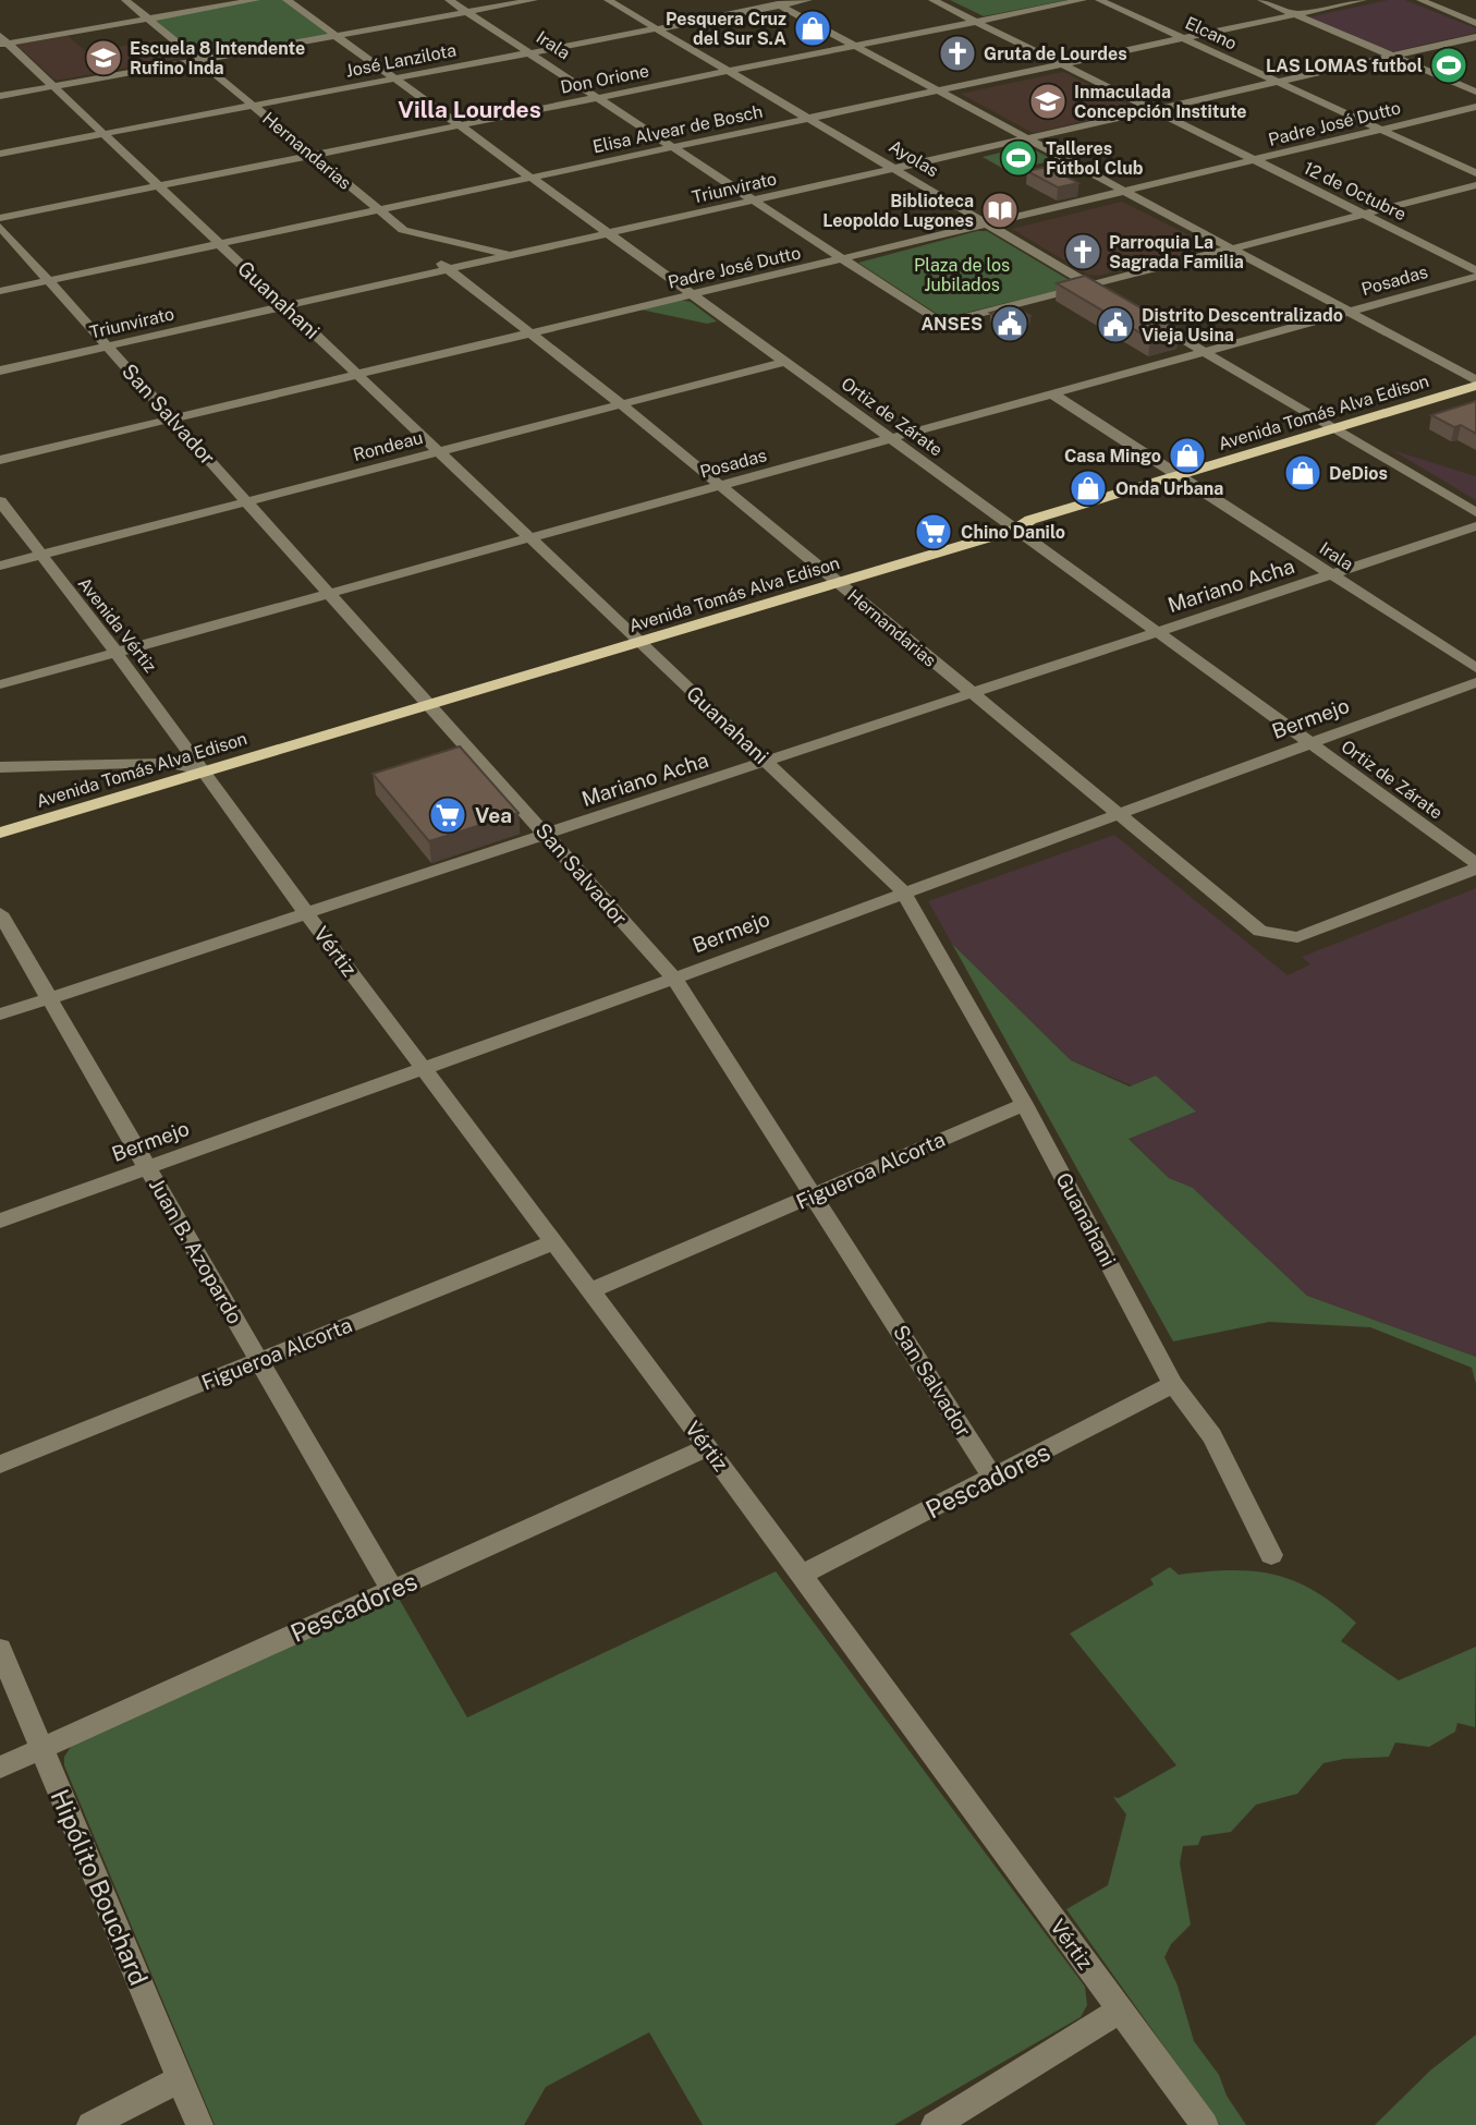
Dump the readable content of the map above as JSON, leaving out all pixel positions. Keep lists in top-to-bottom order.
{
  "streets": {
    "main road": ["Avenida Tomás Alva Edison"],
    "street": [
      "Elcano",
      "Irala",
      "José Lanzilota",
      "Don Orione",
      "Padre José Dutto",
      "Elisa Alvear de Bosch",
      "Hernandarias",
      "Ayolas",
      "Triunvirato",
      "12 de Octubre",
      "Posadas",
      "Guanahani",
      "San Salvador",
      "Ortiz de Zárate",
      "Rondeau",
      "Mariano Acha",
      "Avenida Vértiz",
      "Bermejo",
      "Vértiz",
      "Figueroa Alcorta",
      "Juan B. Azopardo",
      "Pescadores",
      "Hipólito Bouchard"
    ]
  },
  "crossings": [
    ["Elcano", "Padre José Dutto"],
    ["Elcano", "Elisa Alvear de Bosch"],
    ["Elcano", "Triunvirato"],
    ["Irala", "José Lanzilota"],
    ["Irala", "Don Orione"],
    ["Irala", "Padre José Dutto"],
    ["Irala", "Elisa Alvear de Bosch"],
    ["Irala", "Ayolas"],
    ["Irala", "Triunvirato"],
    ["Irala", "Posadas"],
    ["Irala", "Avenida Tomás Alva Edison"],
    ["Irala", "Mariano Acha"],
    ["José Lanzilota", "Hernandarias"],
    ["José Lanzilota", "Ayolas"],
    ["José Lanzilota", "Guanahani"],
    ["José Lanzilota", "Ortiz de Zárate"],
    ["Don Orione", "Hernandarias"],
    ["Don Orione", "Ayolas"],
    ["Don Orione", "12 de Octubre"],
    ["Don Orione", "Guanahani"],
    ["Don Orione", "Ortiz de Zárate"],
    ["Padre José Dutto", "Hernandarias"],
    ["Padre José Dutto", "Ayolas"],
    ["Padre José Dutto", "12 de Octubre"],
    ["Padre José Dutto", "Guanahani"],
    ["Padre José Dutto", "San Salvador"],
    ["Padre José Dutto", "Ortiz de Zárate"],
    ["Elisa Alvear de Bosch", "Hernandarias"],
    ["Elisa Alvear de Bosch", "Ayolas"],
    ["Elisa Alvear de Bosch", "12 de Octubre"],
    ["Elisa Alvear de Bosch", "Guanahani"],
    ["Elisa Alvear de Bosch", "San Salvador"],
    ["Elisa Alvear de Bosch", "Ortiz de Zárate"],
    ["Hernandarias", "Triunvirato"],
    ["Hernandarias", "Posadas"],
    ["Hernandarias", "Avenida Tomás Alva Edison"],
    ["Hernandarias", "Ortiz de Zárate"],
    ["Hernandarias", "Rondeau"],
    ["Hernandarias", "Mariano Acha"],
    ["Hernandarias", "Bermejo"],
    ["Ayolas", "Triunvirato"],
    ["Triunvirato", "12 de Octubre"],
    ["Triunvirato", "Guanahani"],
    ["Triunvirato", "San Salvador"],
    ["Triunvirato", "Ortiz de Zárate"],
    ["Posadas", "Guanahani"],
    ["Posadas", "San Salvador"],
    ["Posadas", "Ortiz de Zárate"],
    ["Posadas", "Avenida Vértiz"],
    ["Guanahani", "Avenida Tomás Alva Edison"],
    ["Guanahani", "Rondeau"],
    ["Guanahani", "Mariano Acha"],
    ["Guanahani", "Bermejo"],
    ["Guanahani", "Figueroa Alcorta"],
    ["Guanahani", "Pescadores"],
    ["Avenida Tomás Alva Edison", "San Salvador"],
    ["Avenida Tomás Alva Edison", "Ortiz de Zárate"],
    ["Avenida Tomás Alva Edison", "Avenida Vértiz"],
    ["Avenida Tomás Alva Edison", "Vértiz"],
    ["San Salvador", "Rondeau"],
    ["San Salvador", "Mariano Acha"],
    ["San Salvador", "Bermejo"],
    ["San Salvador", "Figueroa Alcorta"],
    ["San Salvador", "Pescadores"],
    ["Ortiz de Zárate", "Rondeau"],
    ["Ortiz de Zárate", "Mariano Acha"],
    ["Ortiz de Zárate", "Bermejo"],
    ["Rondeau", "Avenida Vértiz"],
    ["Mariano Acha", "Vértiz"],
    ["Mariano Acha", "Juan B. Azopardo"],
    ["Avenida Vértiz", "Vértiz"],
    ["Bermejo", "Vértiz"],
    ["Bermejo", "Juan B. Azopardo"],
    ["Vértiz", "Figueroa Alcorta"],
    ["Vértiz", "Pescadores"],
    ["Figueroa Alcorta", "Juan B. Azopardo"],
    ["Juan B. Azopardo", "Pescadores"],
    ["Pescadores", "Hipólito Bouchard"]
  ],
  "districts": ["Villa Lourdes"],
  "parks": ["Plaza de los Jubilados"],
  "places": {
    "shop": [
      "Pesquera Cruz del Sur S.A",
      "Casa Mingo",
      "DeDios",
      "Onda Urbana"
    ],
    "church": ["Gruta de Lourdes", "Parroquia La Sagrada Familia"],
    "school or university": ["Escuela 8 Intendente Rufino Inda", "Inmaculada Concepción Institute"],
    "sports": ["LAS LOMAS futbol", "Talleres Fútbol Club"],
    "library": ["Biblioteca Leopoldo Lugones"],
    "public building": ["ANSES", "Distrito Descentralizado Vieja Usina"],
    "supermarket": ["Chino Danilo", "Vea"]
  }
}
